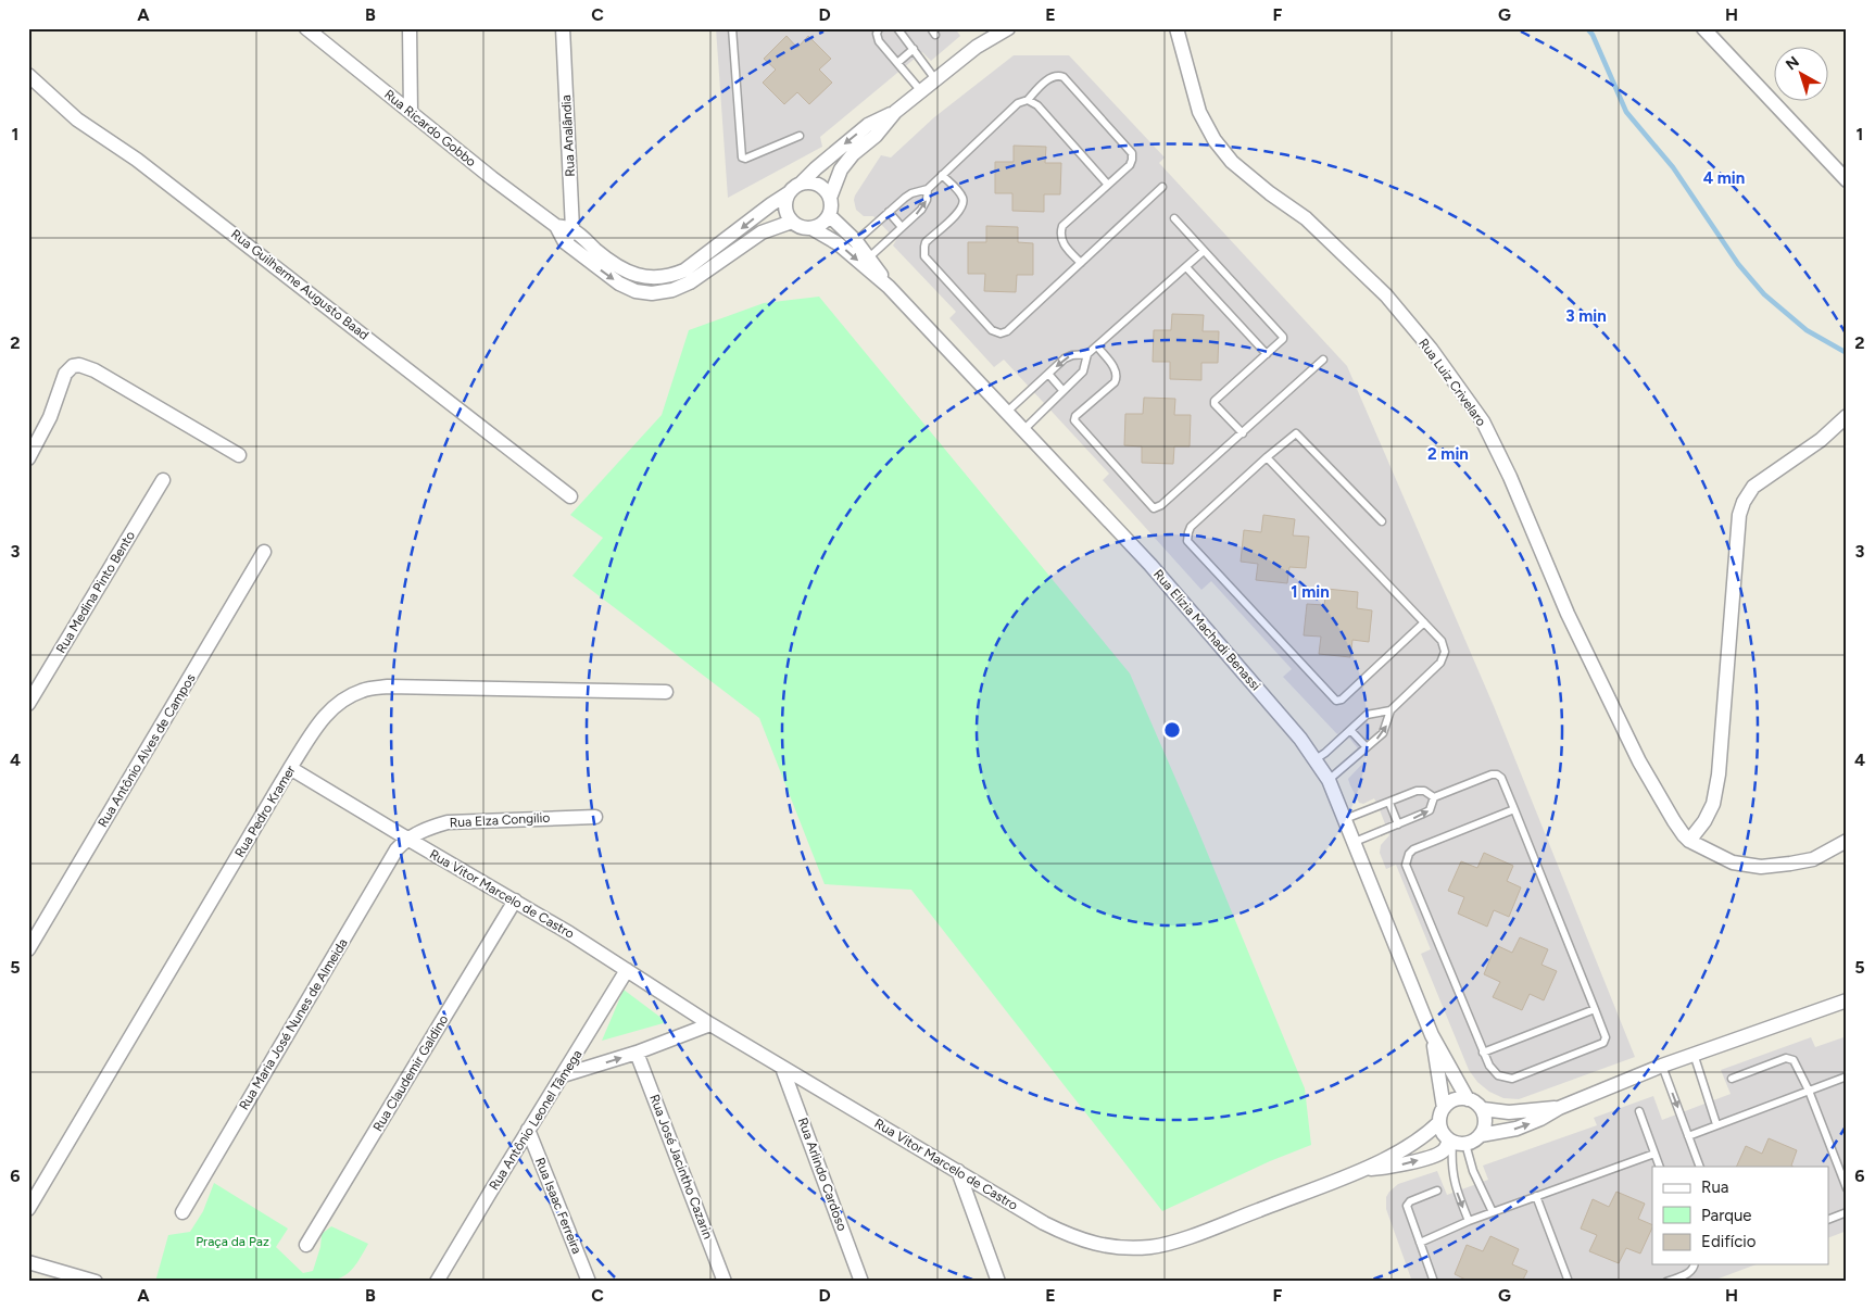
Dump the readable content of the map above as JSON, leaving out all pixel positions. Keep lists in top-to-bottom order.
{
  "streets": {
    "street": [
      "Rua Ricardo Gobbo",
      "Rua Analândia",
      "Rua Guilherme Augusto Baad",
      "Rua Luiz Crivelaro",
      "Rua Medina Pinto Bento",
      "Rua Elizia Machadi Benassi",
      "Rua Antônio Alves de Campos",
      "Rua Pedro Kramer",
      "Rua Elza Congilio",
      "Rua Vitor Marcelo de Castro",
      "Rua Maria José Nunes de Almeida",
      "Rua Claudemir Galdino",
      "Rua Antônio Leonel Tâmega",
      "Rua José Jacintho Cazarin",
      "Rua Arlindo Cardoso",
      "Rua Isaac Ferreira"
    ]
  },
  "crossings": [
    ["Rua Ricardo Gobbo", "Rua Analândia"],
    ["Rua Pedro Kramer", "Rua Vitor Marcelo de Castro"],
    ["Rua Elza Congilio", "Rua Vitor Marcelo de Castro"],
    ["Rua Elza Congilio", "Rua Maria José Nunes de Almeida"],
    ["Rua Vitor Marcelo de Castro", "Rua Maria José Nunes de Almeida"],
    ["Rua Vitor Marcelo de Castro", "Rua Claudemir Galdino"],
    ["Rua Vitor Marcelo de Castro", "Rua Antônio Leonel Tâmega"],
    ["Rua Vitor Marcelo de Castro", "Rua Arlindo Cardoso"],
    ["Rua Antônio Leonel Tâmega", "Rua Isaac Ferreira"]
  ],
  "parks": ["Praça da Paz"],
  "legend": ["Rua", "Parque", "Edifício"],
  "north": "top left",
  "grid": {
    "columns": [
      "A",
      "B",
      "C",
      "D",
      "E",
      "F",
      "G",
      "H"
    ],
    "rows": [
      "1",
      "2",
      "3",
      "4",
      "5",
      "6"
    ]
  },
  "rings": [
    "4 min",
    "3 min",
    "2 min",
    "1 min"
  ]
}
